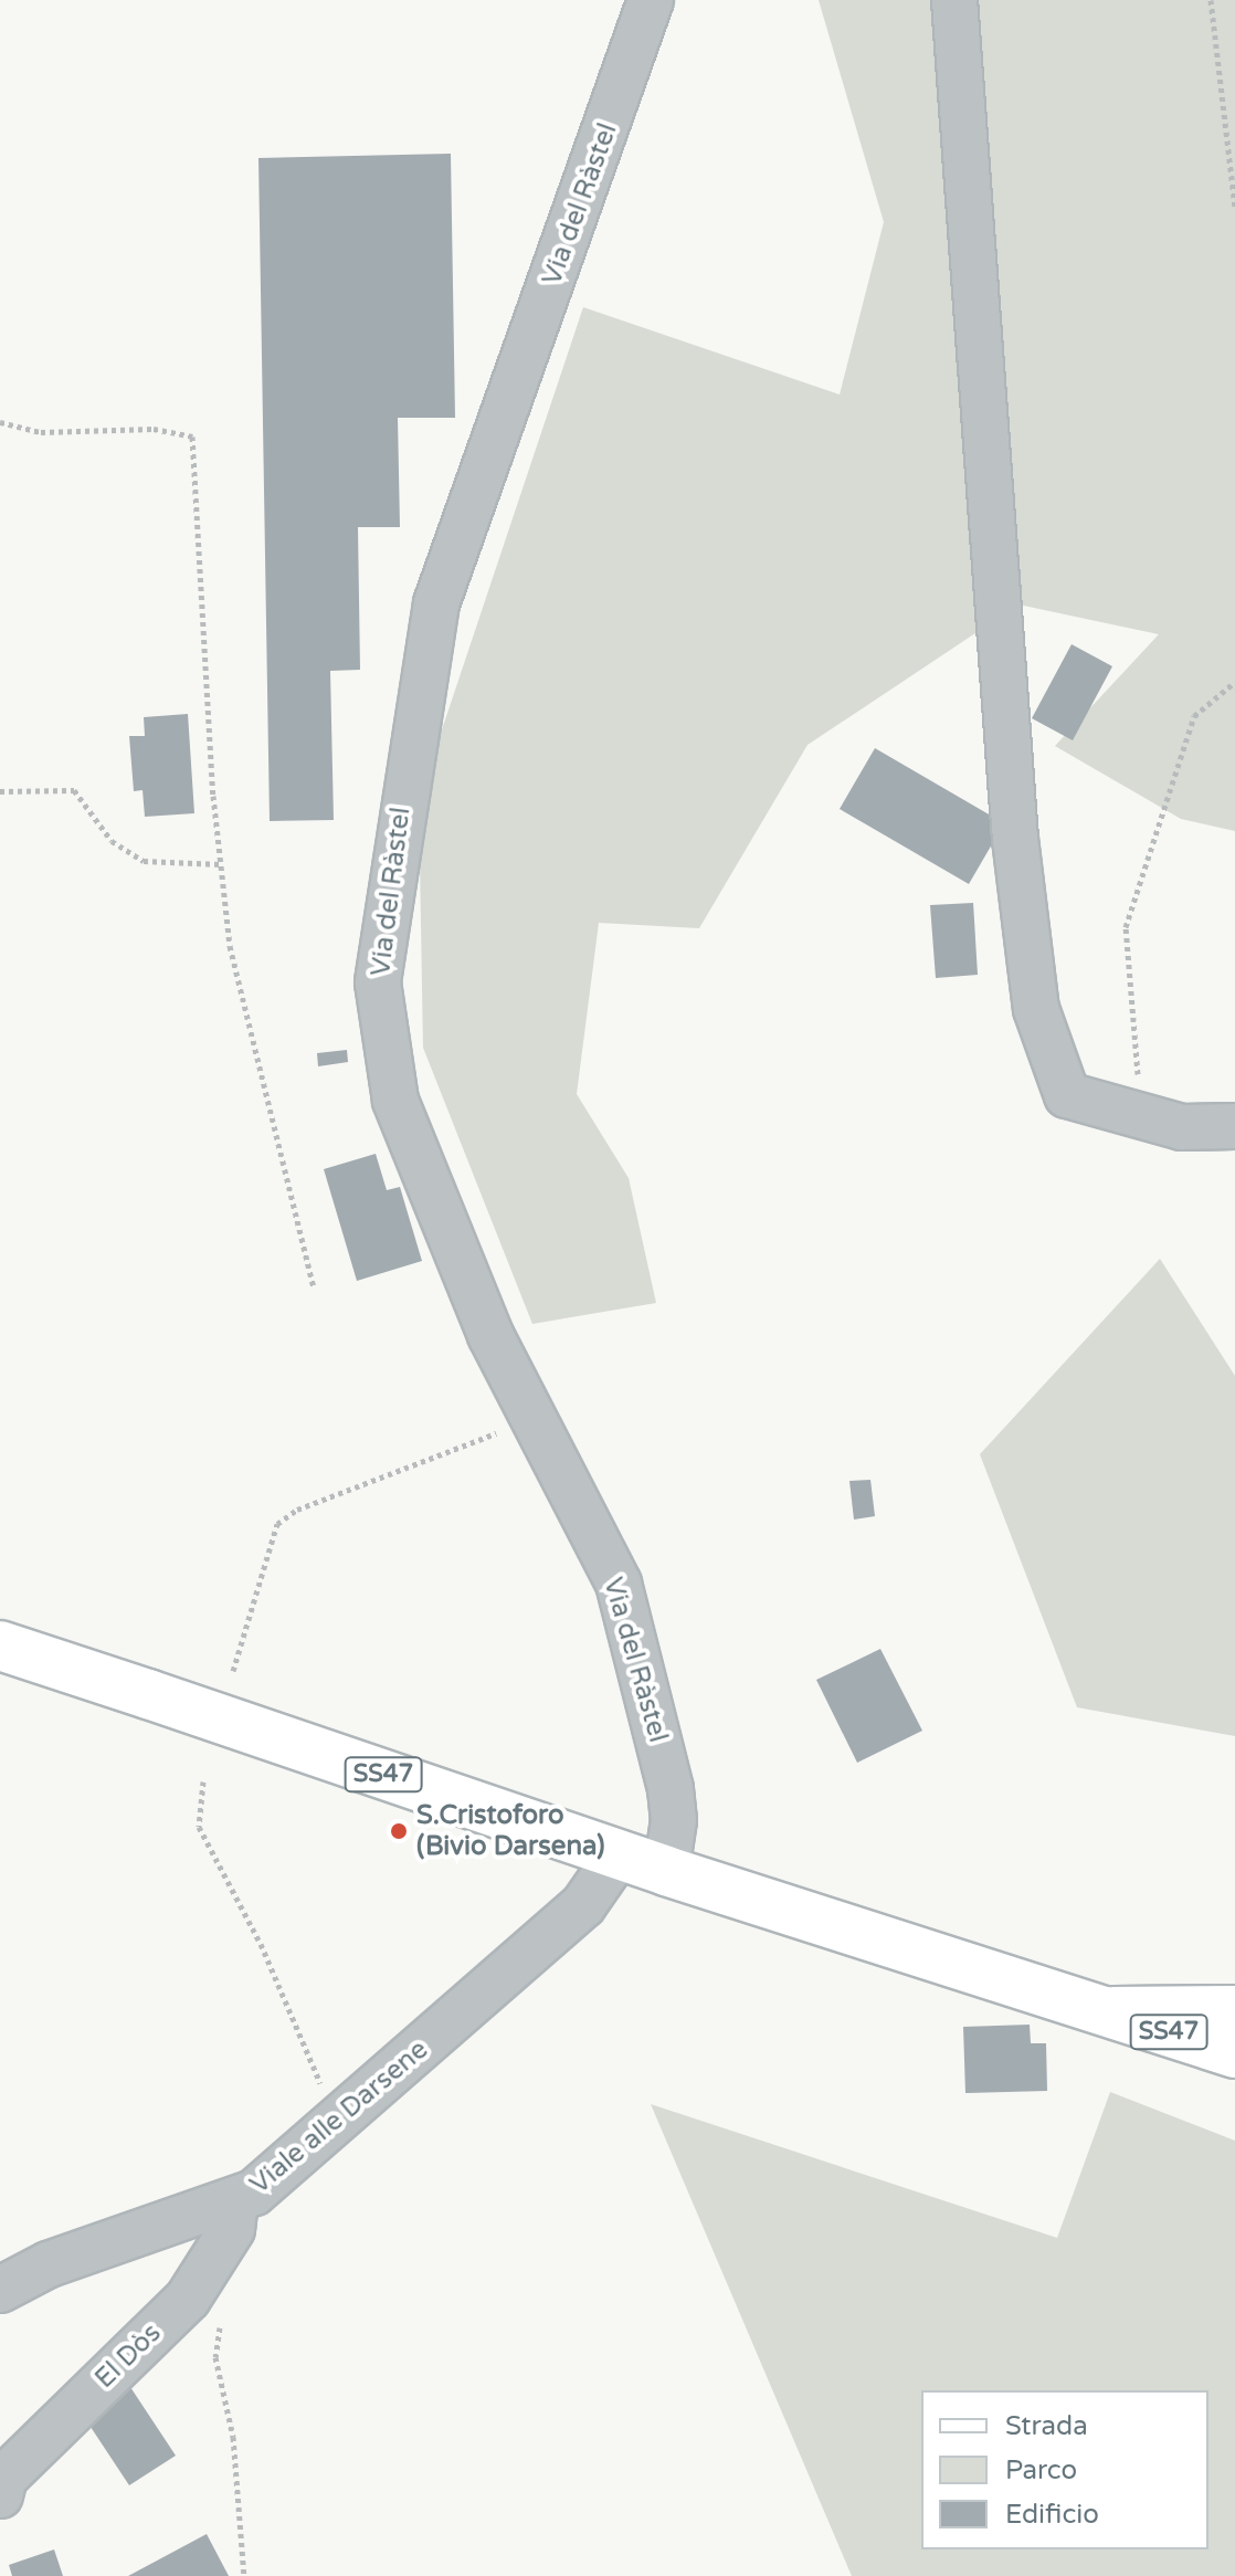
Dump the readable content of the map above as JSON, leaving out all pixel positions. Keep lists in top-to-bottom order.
{
  "streets": {
    "main road": ["SS47"],
    "street": ["Via del Ràstel", "Viale alle Darsene", "El Dòs"]
  },
  "crossings": [
    ["Via del Ràstel", "SS47"],
    ["SS47", "Viale alle Darsene"],
    ["Viale alle Darsene", "El Dòs"]
  ],
  "places": ["S.Cristoforo (Bivio Darsena)"],
  "legend": ["Strada", "Parco", "Edificio"]
}
